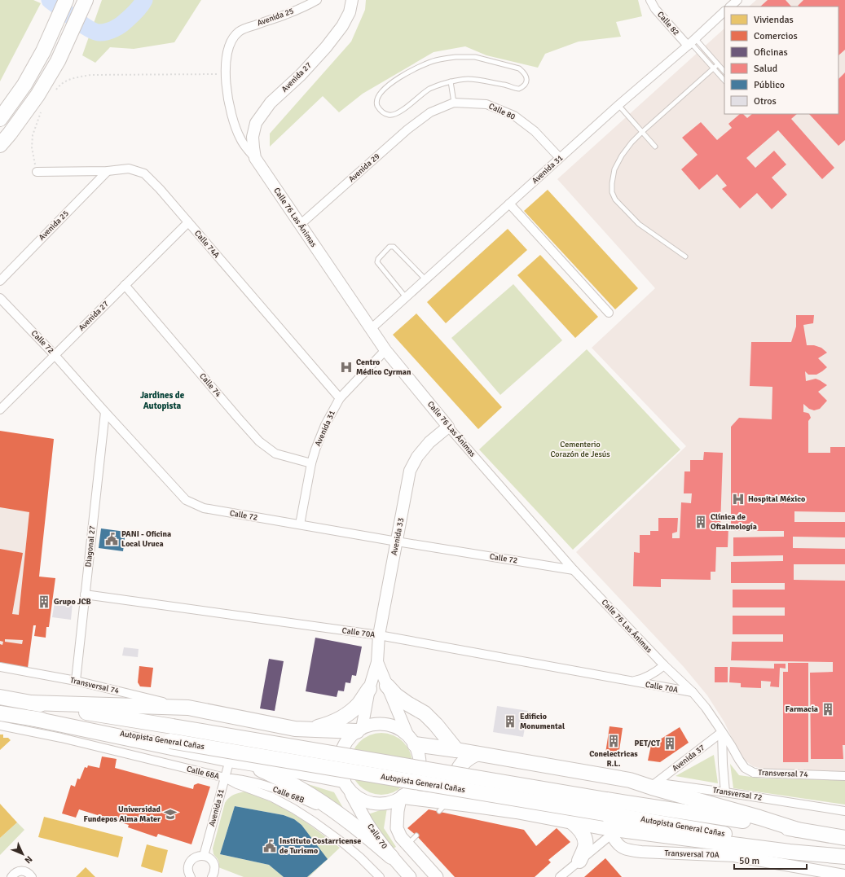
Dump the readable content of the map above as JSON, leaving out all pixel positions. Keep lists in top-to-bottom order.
{
  "streets": {
    "highway": ["Autopista General Cañas"],
    "main road": ["Calle 70"],
    "street": [
      "Avenida 25",
      "Calle 82",
      "Avenida 27",
      "Calle 80",
      "Avenida 29",
      "Avenida 31",
      "Calle 76 Las Ánimas",
      "Calle 74A",
      "Calle 72",
      "Calle 74",
      "Avenida 33",
      "Diagonal 27",
      "Calle 70A",
      "Transversal 74",
      "Avenida 37",
      "Calle 68A",
      "Transversal 72",
      "Calle 68B",
      "Transversal 70A"
    ]
  },
  "crossings": [
    ["Avenida 25", "Calle 76 Las Ánimas"],
    ["Avenida 25", "Calle 74A"],
    ["Calle 82", "Avenida 31"],
    ["Avenida 27", "Calle 76 Las Ánimas"],
    ["Avenida 27", "Calle 74A"],
    ["Avenida 27", "Calle 72"],
    ["Avenida 27", "Calle 74"],
    ["Calle 80", "Avenida 29"],
    ["Calle 80", "Avenida 31"],
    ["Avenida 29", "Calle 76 Las Ánimas"],
    ["Avenida 31", "Calle 76 Las Ánimas"],
    ["Avenida 31", "Calle 74A"],
    ["Avenida 31", "Calle 72"],
    ["Avenida 31", "Calle 74"],
    ["Avenida 31", "Calle 68A"],
    ["Avenida 31", "Calle 68B"],
    ["Calle 76 Las Ánimas", "Calle 72"],
    ["Calle 76 Las Ánimas", "Avenida 33"],
    ["Calle 76 Las Ánimas", "Calle 70A"],
    ["Calle 76 Las Ánimas", "Transversal 74"],
    ["Calle 76 Las Ánimas", "Avenida 37"],
    ["Calle 72", "Avenida 33"],
    ["Calle 72", "Diagonal 27"],
    ["Avenida 33", "Calle 70A"],
    ["Avenida 33", "Calle 70"],
    ["Diagonal 27", "Calle 70A"],
    ["Diagonal 27", "Transversal 74"],
    ["Transversal 74", "Avenida 37"],
    ["Avenida 37", "Transversal 72"],
    ["Calle 68A", "Calle 68B"]
  ],
  "districts": ["Jardines de Autopista"],
  "parks": ["Cementerio Corazón de Jesús"],
  "places": {
    "hospital": ["Centro Médico Cyrman", "Hospital México"],
    "building": [
      "Clínica de Oftalmología",
      "Grupo JCB",
      "Farmacia",
      "Edificio Monumental",
      "Conelectricas R.L.",
      "PET/CT"
    ],
    "public building": ["PANI - Oficina Local Uruca", "Instituto Costarricense de Turismo"],
    "school or university": ["Universidad Fundepos Alma Mater"]
  },
  "legend": [
    "Viviendas",
    "Comercios",
    "Oficinas",
    "Salud",
    "Público",
    "Otros"
  ],
  "scale_bar": "50 m",
  "north": "bottom right"
}
